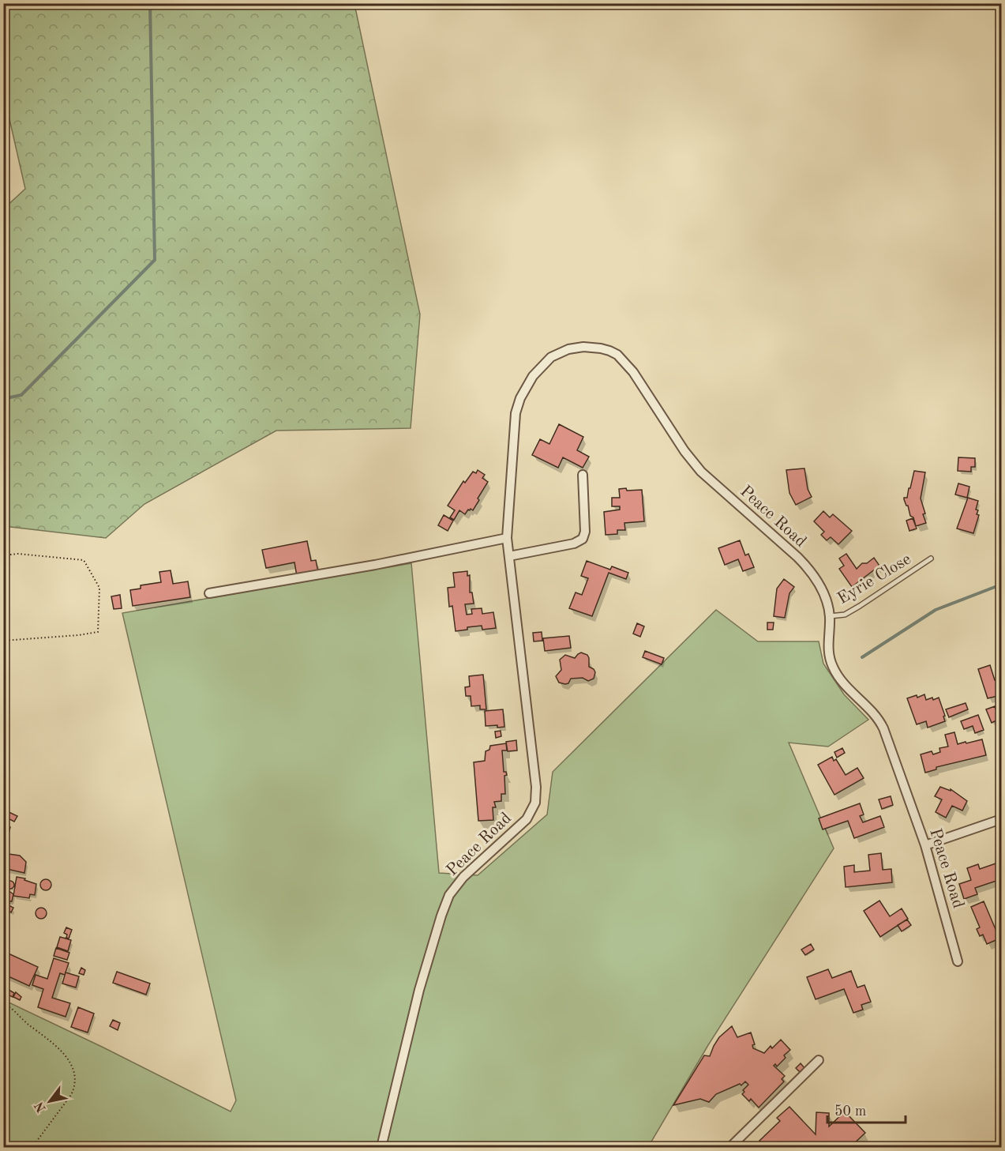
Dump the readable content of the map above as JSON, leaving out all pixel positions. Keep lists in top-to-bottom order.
{
  "streets": {
    "street": ["Peace Road"],
    "lane": ["Eyrie Close"]
  },
  "crossings": [
    ["Peace Road", "Eyrie Close"]
  ],
  "scale_bar": "50 m",
  "north": "bottom left"
}
